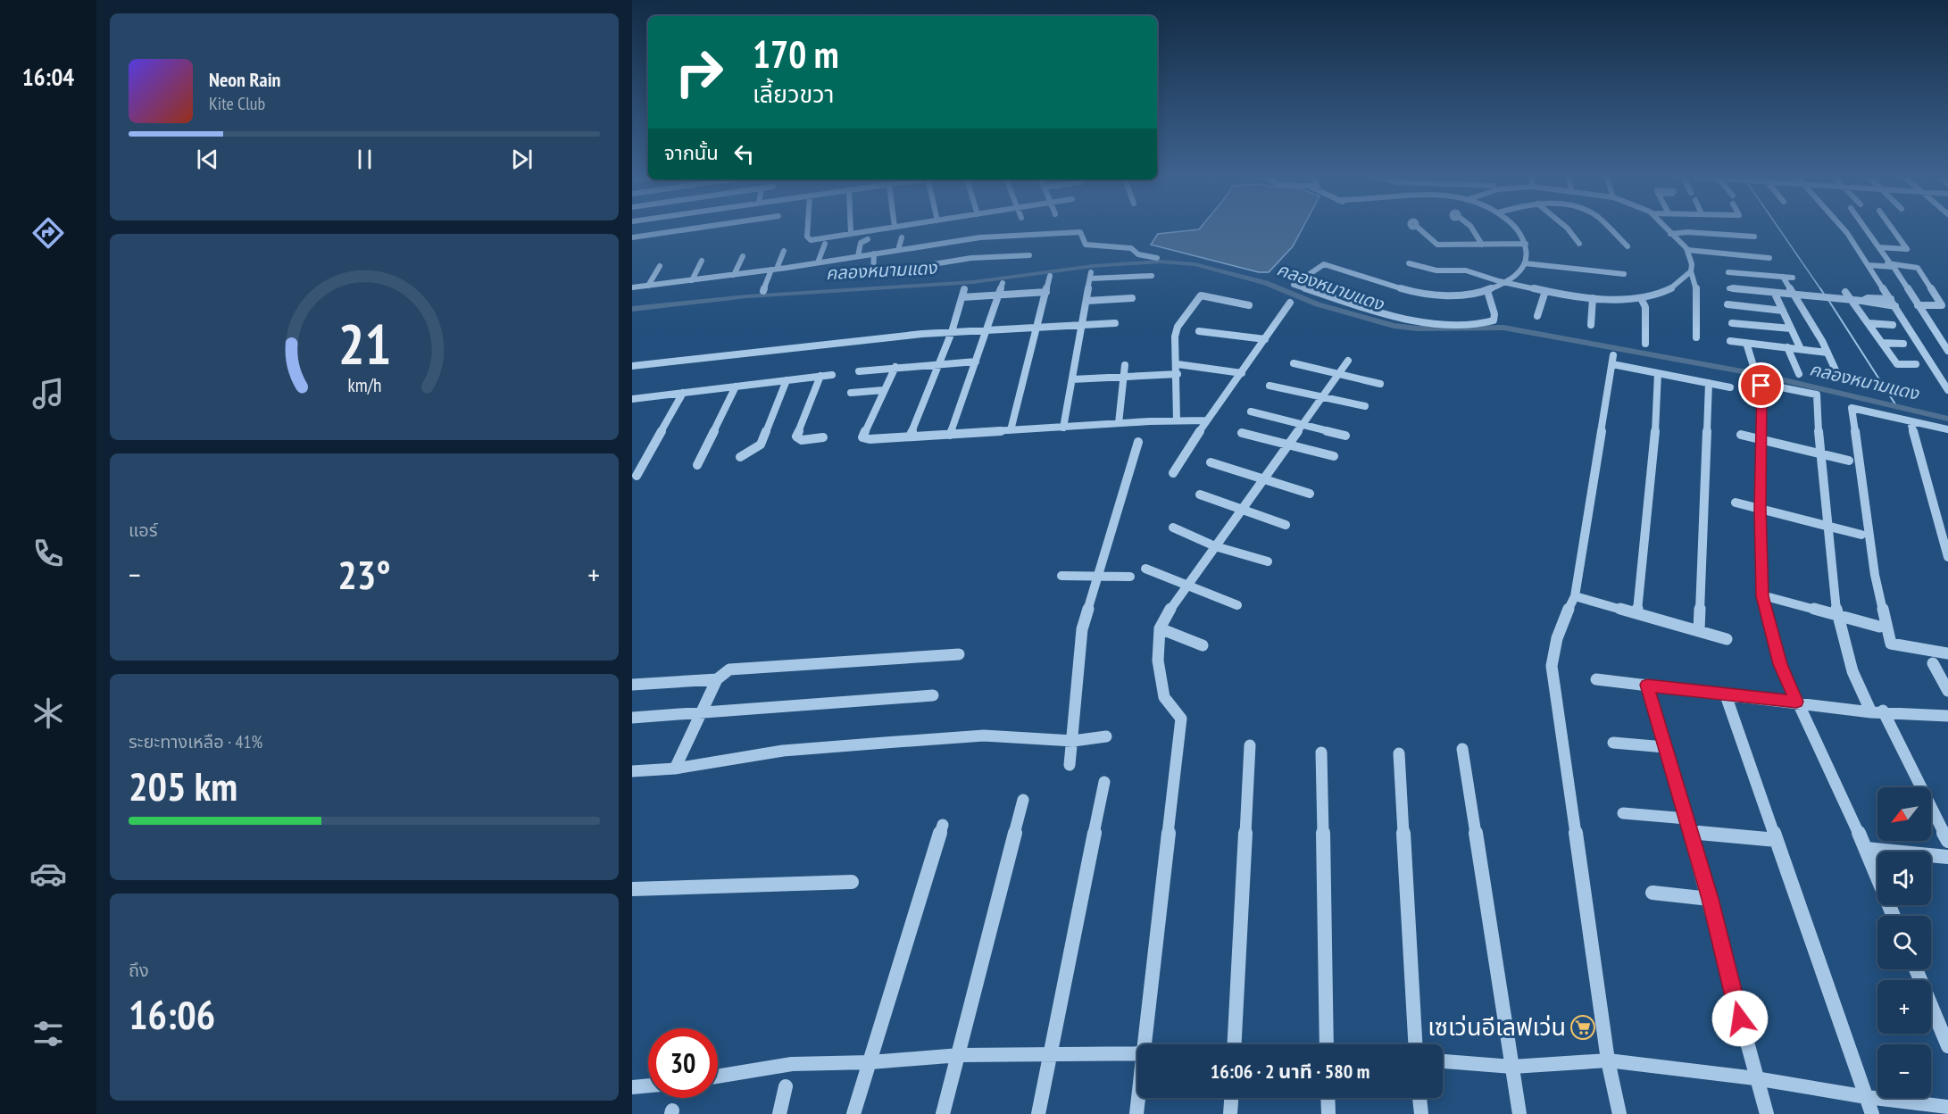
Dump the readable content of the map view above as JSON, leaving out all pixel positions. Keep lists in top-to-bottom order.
{
  "water": ["คลองหนามแดง"],
  "places": {
    "supermarket": ["เซเว่นอีเลฟเว่น"]
  },
  "north": "bottom left",
  "page": {
    "tabs": "16:04",
    "turn": ["170 m", "เลี้ยวขวา"],
    "song": ["Neon Rain", "Kite Club"],
    "then": "จากนั้น",
    "tile": [
      "แอร์",
      ["ระยะทางเหลือ · 41%", "205 km"],
      ["ถึง", "16:06"]
    ],
    "heat": ["−", "23°", "+"],
    "map_buttons": ["+", "−"],
    "limit": "30",
    "trip": "16:06 · 2 นาที · 580 m",
    "gauge": ["21", "km/h"]
  }
}
